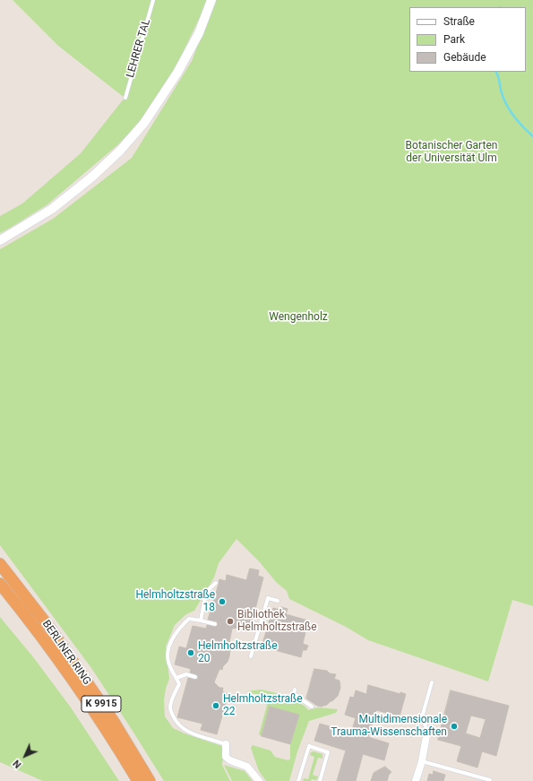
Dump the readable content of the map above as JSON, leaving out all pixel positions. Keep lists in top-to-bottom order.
{
  "streets": {
    "highway": ["BERLINER RING", "K 9915"],
    "lane": ["LEHRER TAL"]
  },
  "parks": ["Botanischer Garten der Universität Ulm", "Wengenholz"],
  "places": [
    "Helmholtzstraße 18",
    "Bibliothek Helmholtzstraße",
    "Helmholtzstraße 20",
    "Helmholtzstraße 22",
    "Multidimensionale Trauma-Wissenschaften"
  ],
  "legend": ["Straße", "Park", "Gebäude"],
  "north": "bottom left"
}
